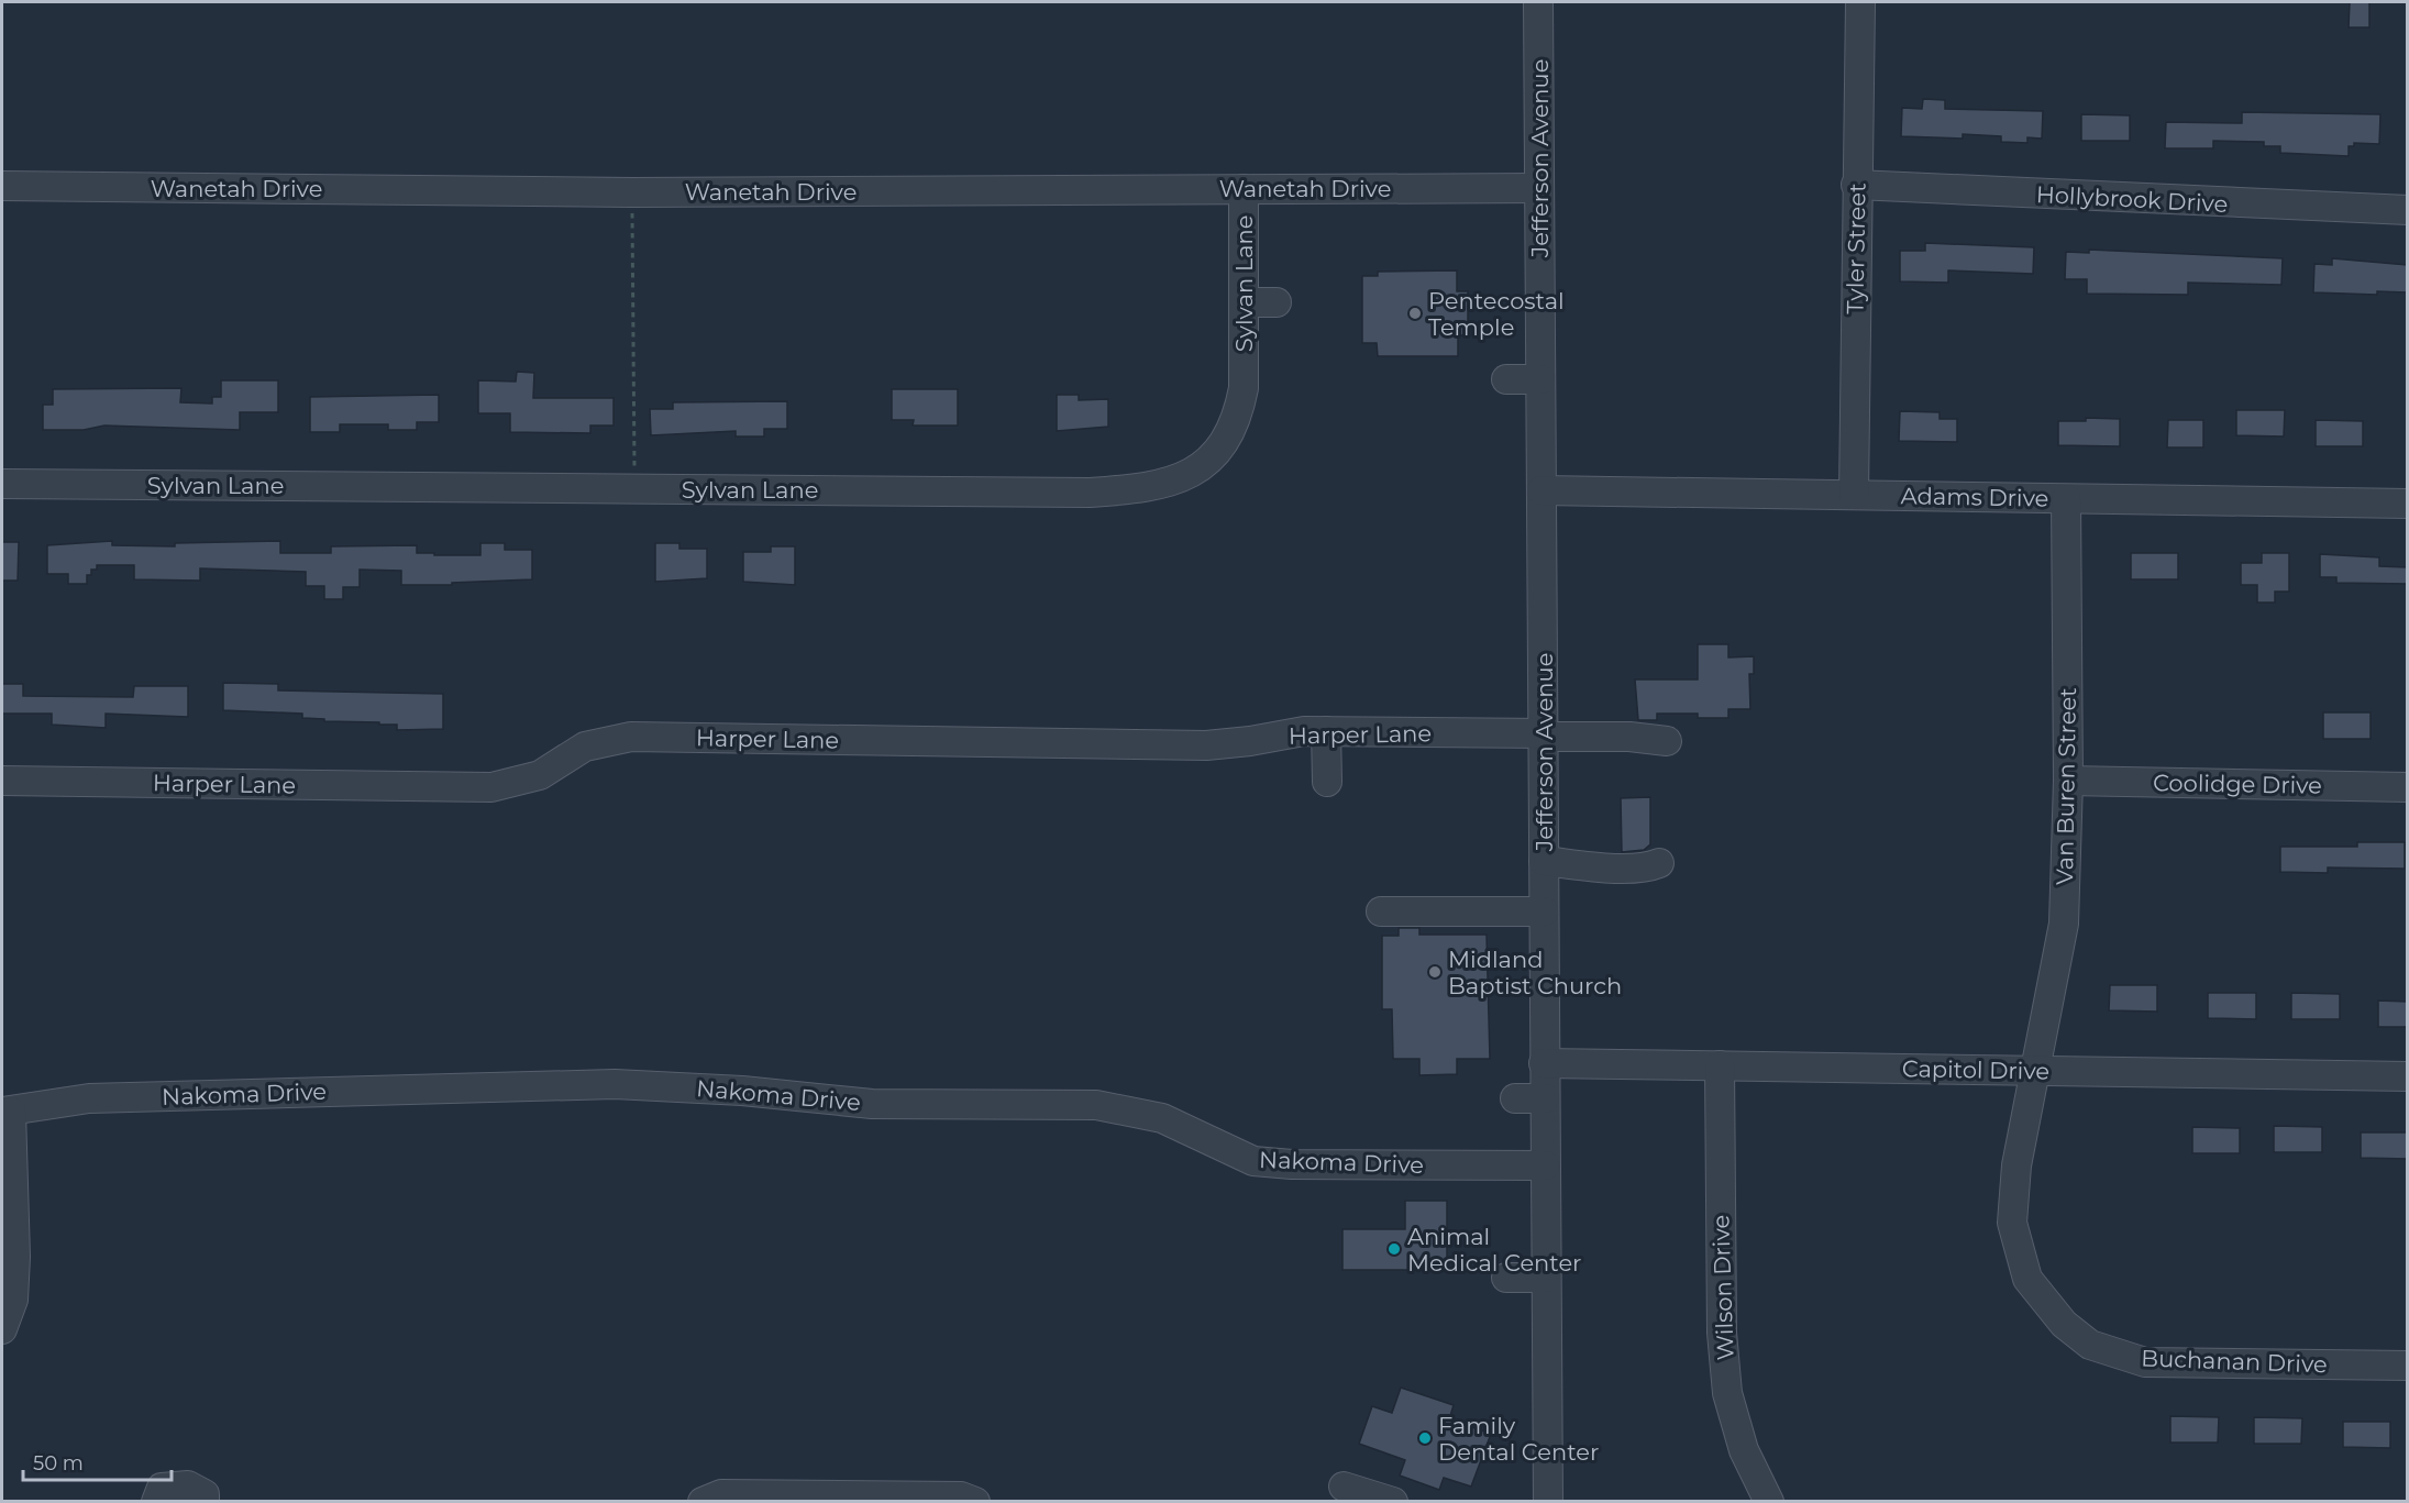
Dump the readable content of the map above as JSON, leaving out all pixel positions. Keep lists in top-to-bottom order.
{
  "streets": {
    "street": [
      "Jefferson Avenue",
      "Wanetah Drive",
      "Hollybrook Drive",
      "Tyler Street",
      "Sylvan Lane",
      "Adams Drive",
      "Harper Lane",
      "Coolidge Drive",
      "Van Buren Street",
      "Capitol Drive",
      "Nakoma Drive",
      "Wilson Drive",
      "Buchanan Drive"
    ]
  },
  "crossings": [
    ["Jefferson Avenue", "Wanetah Drive"],
    ["Jefferson Avenue", "Adams Drive"],
    ["Jefferson Avenue", "Harper Lane"],
    ["Jefferson Avenue", "Capitol Drive"],
    ["Jefferson Avenue", "Nakoma Drive"],
    ["Wanetah Drive", "Sylvan Lane"],
    ["Hollybrook Drive", "Tyler Street"],
    ["Tyler Street", "Adams Drive"],
    ["Adams Drive", "Van Buren Street"],
    ["Coolidge Drive", "Van Buren Street"],
    ["Van Buren Street", "Capitol Drive"],
    ["Van Buren Street", "Buchanan Drive"],
    ["Capitol Drive", "Wilson Drive"],
    ["Capitol Drive", "Buchanan Drive"]
  ],
  "places": [
    "Pentecostal Temple",
    "Midland Baptist Church",
    "Animal Medical Center",
    "Family Dental Center"
  ],
  "scale_bar": "50 m"
}
